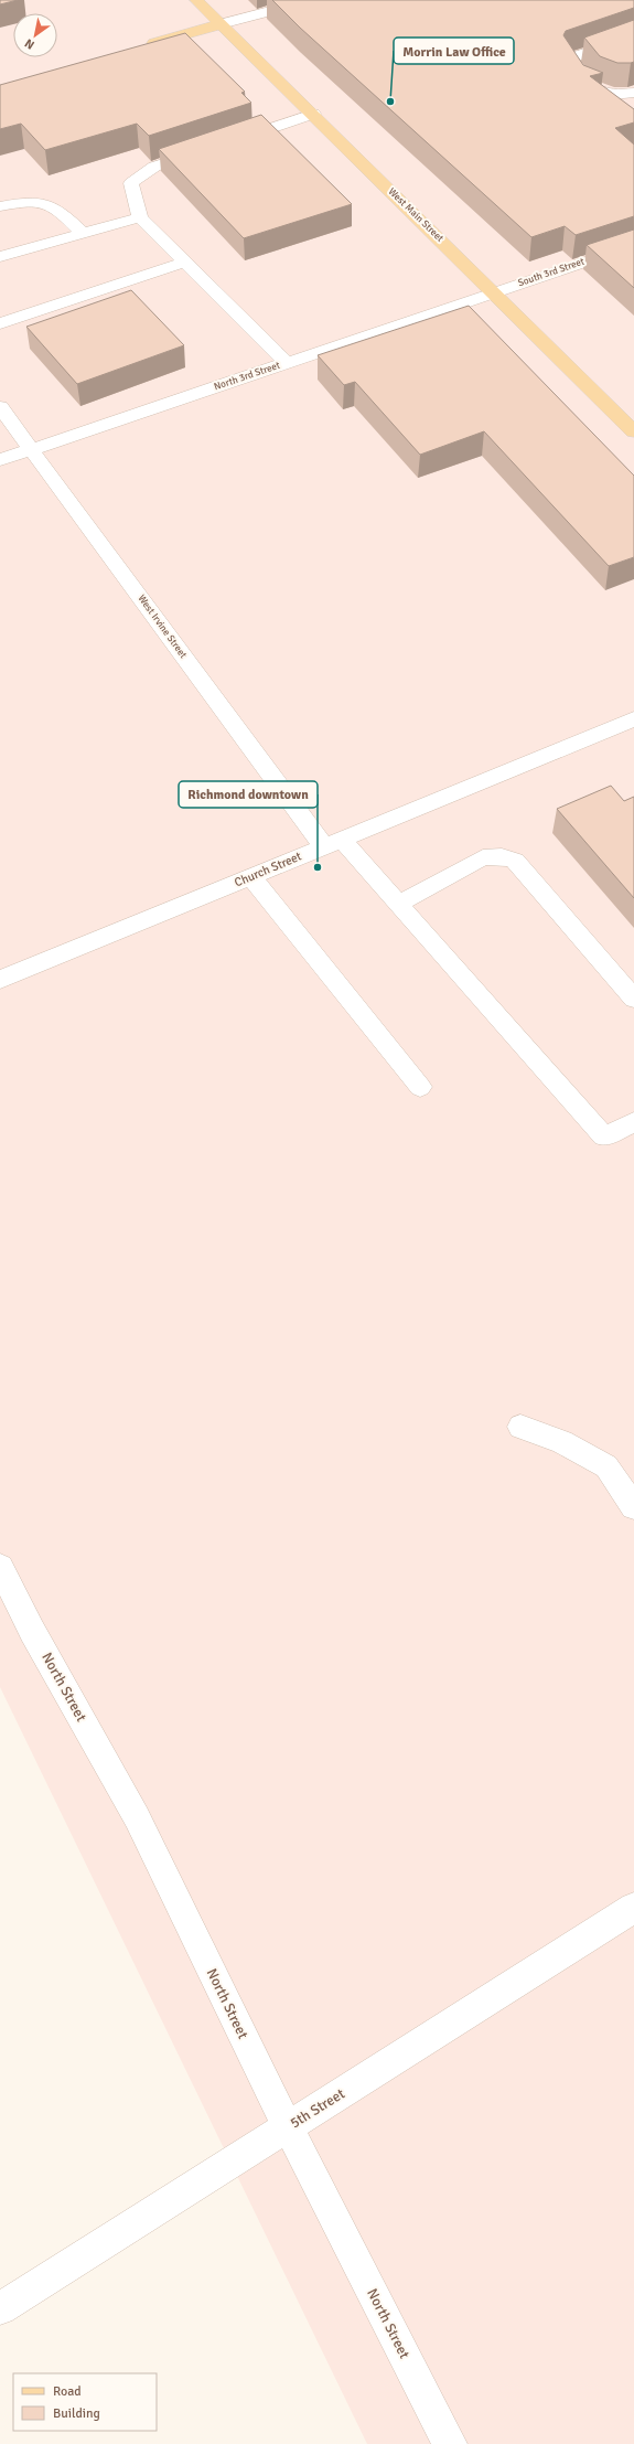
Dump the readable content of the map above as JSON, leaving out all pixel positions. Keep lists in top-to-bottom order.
{
  "streets": {
    "main road": ["West Main Street"],
    "street": [
      "South 3rd Street",
      "North 3rd Street",
      "West Irvine Street",
      "Church Street",
      "North Street",
      "5th Street"
    ]
  },
  "crossings": [
    ["West Main Street", "South 3rd Street"],
    ["West Main Street", "North 3rd Street"],
    ["South 3rd Street", "North 3rd Street"],
    ["North 3rd Street", "West Irvine Street"],
    ["West Irvine Street", "Church Street"],
    ["North Street", "5th Street"]
  ],
  "places": ["Morrin Law Office", "Richmond downtown"],
  "legend": ["Road", "Building"],
  "north": "bottom left"
}
